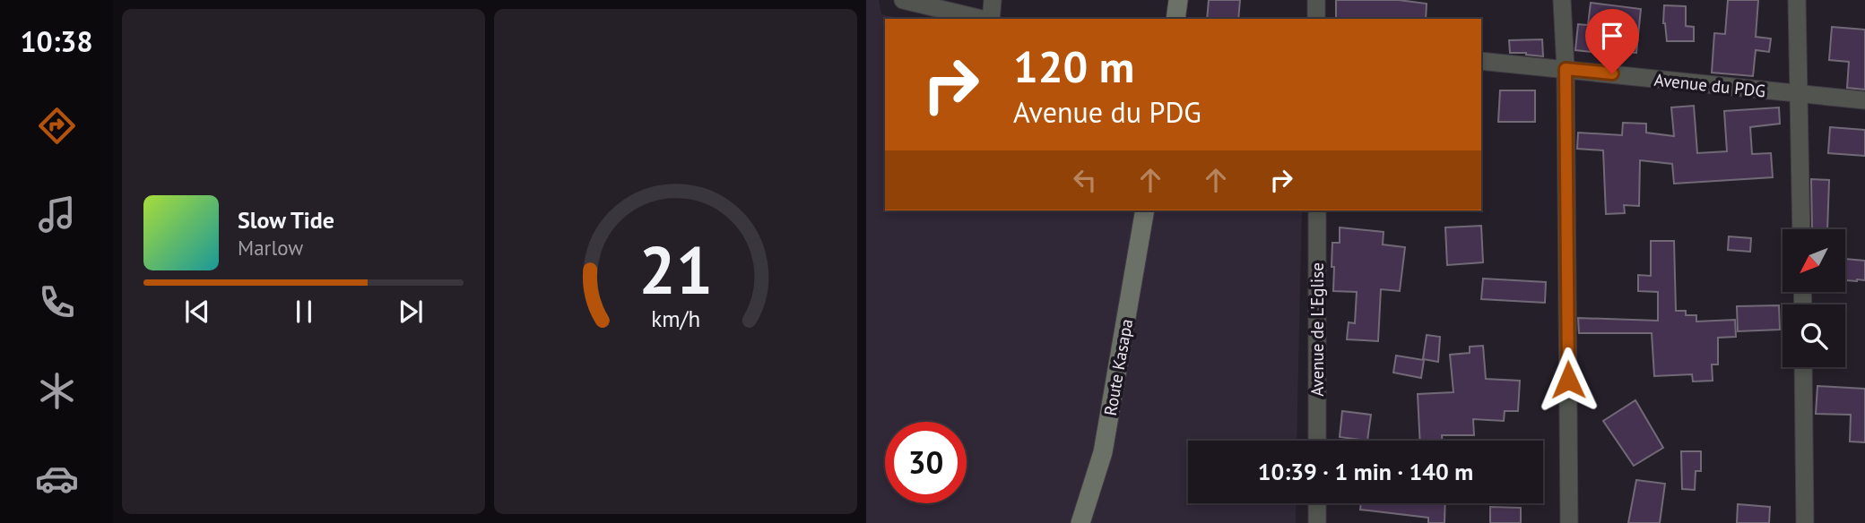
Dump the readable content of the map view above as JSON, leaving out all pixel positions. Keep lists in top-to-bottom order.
{
  "streets": {
    "main road": ["Route Kasapa"],
    "street": ["Avenue du PDG", "Avenue de L'Eglise"]
  },
  "north": "bottom left",
  "page": {
    "tabs": "10:38",
    "turn": ["120 m", "Avenue du PDG"],
    "song": ["Slow Tide", "Marlow"],
    "limit": "30",
    "trip": "10:39 · 1 min · 140 m",
    "gauge": ["21", "km/h"]
  }
}
